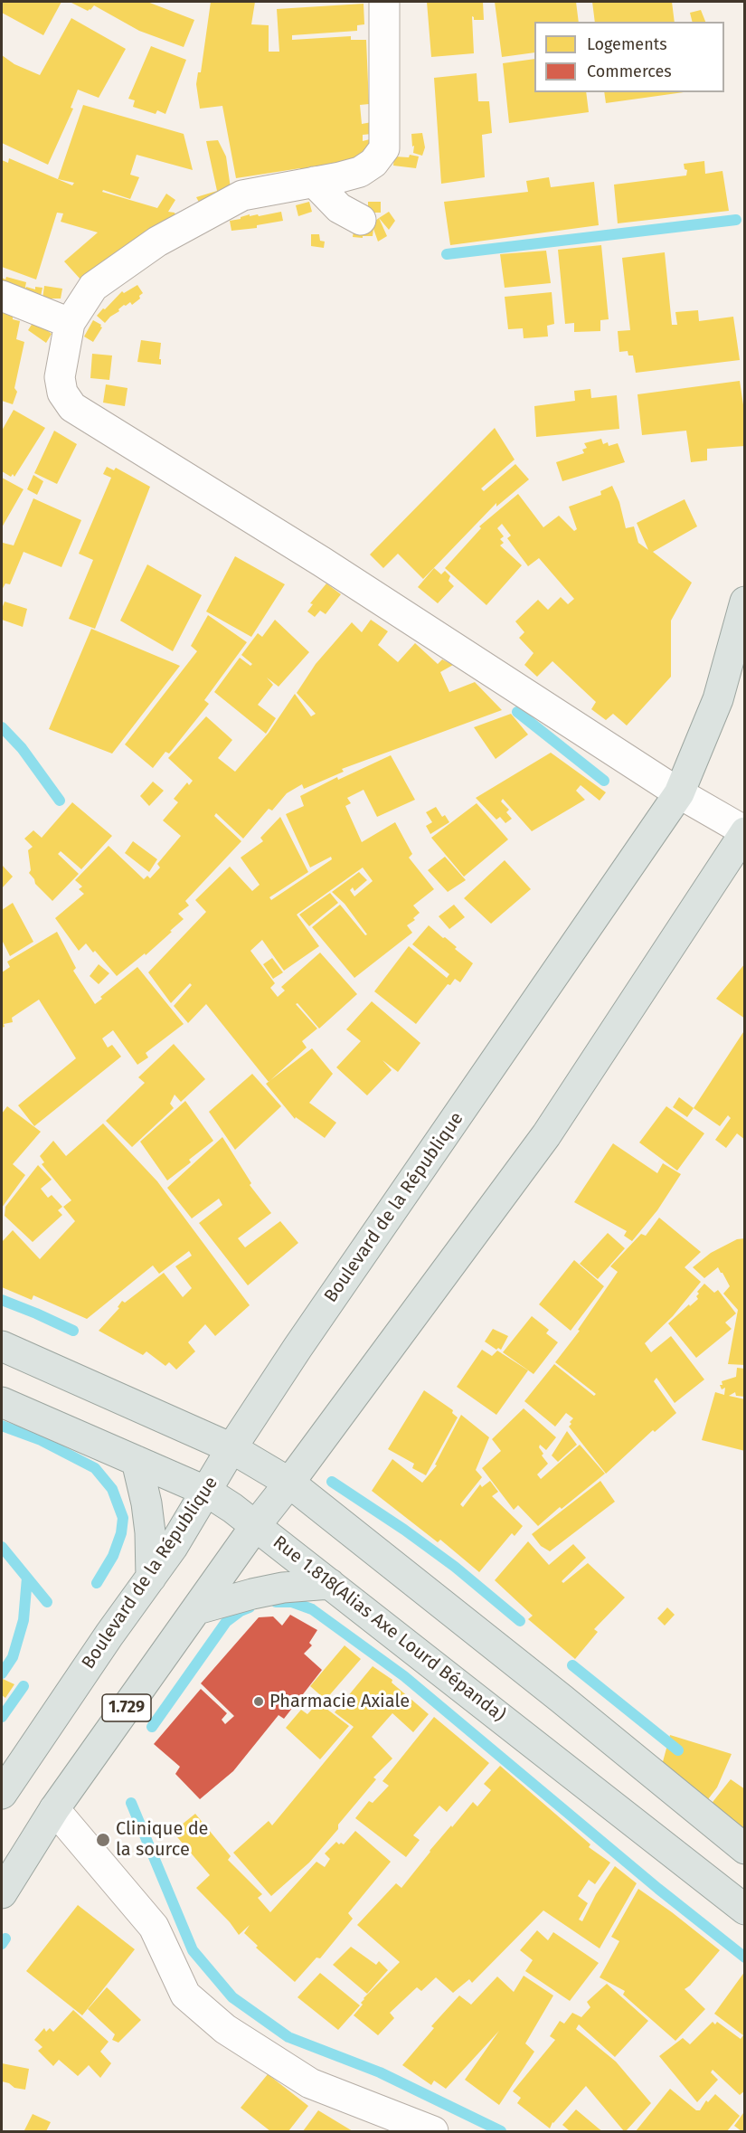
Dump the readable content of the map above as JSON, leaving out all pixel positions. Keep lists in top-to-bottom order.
{
  "streets": {
    "main road": ["Boulevard de la République", "Rue 1.818(Alias Axe Lourd Bépanda)", "1.729"]
  },
  "crossings": [
    ["Boulevard de la République", "Rue 1.818(Alias Axe Lourd Bépanda)"],
    ["Rue 1.818(Alias Axe Lourd Bépanda)", "1.729"]
  ],
  "places": ["Pharmacie Axiale", "Clinique de la source"],
  "legend": ["Logements", "Commerces"]
}
